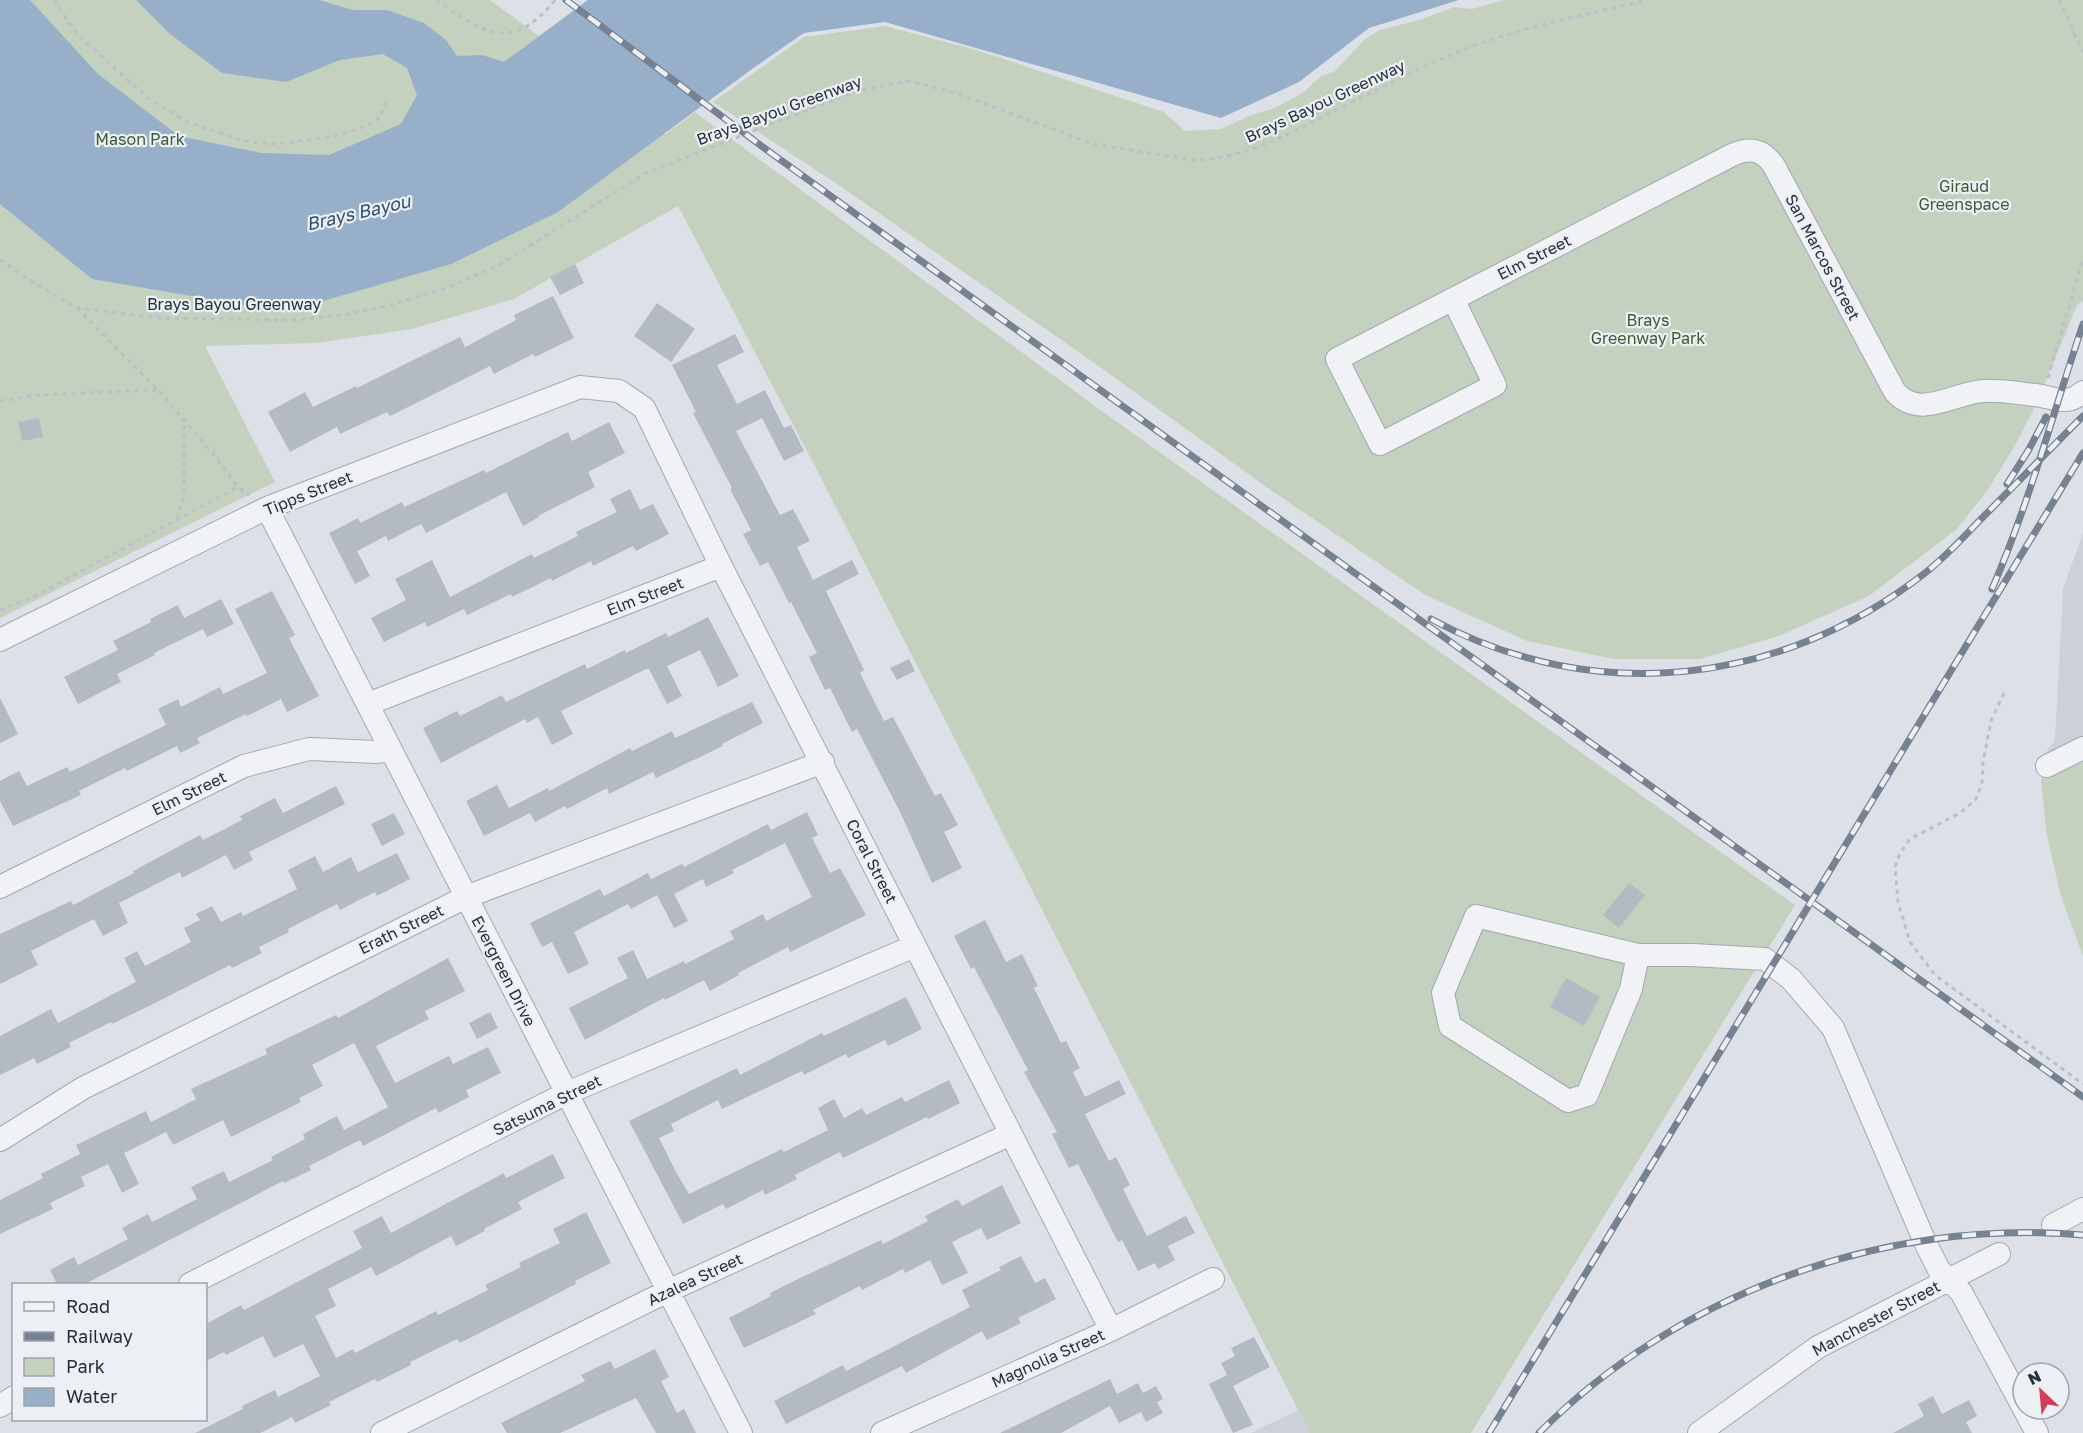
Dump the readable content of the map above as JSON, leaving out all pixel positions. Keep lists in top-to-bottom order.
{
  "streets": {
    "street": [
      "Elm Street",
      "San Marcos Street",
      "Tipps Street",
      "Coral Street",
      "Erath Street",
      "Evergreen Drive",
      "Satsuma Street",
      "Azalea Street",
      "Manchester Street",
      "Magnolia Street"
    ],
    "path": ["Brays Bayou Greenway"]
  },
  "crossings": [
    ["Elm Street", "San Marcos Street"],
    ["Elm Street", "Coral Street"],
    ["Elm Street", "Evergreen Drive"],
    ["Tipps Street", "Coral Street"],
    ["Tipps Street", "Evergreen Drive"],
    ["Coral Street", "Erath Street"],
    ["Coral Street", "Satsuma Street"],
    ["Coral Street", "Azalea Street"],
    ["Coral Street", "Magnolia Street"],
    ["Erath Street", "Evergreen Drive"],
    ["Evergreen Drive", "Satsuma Street"],
    ["Evergreen Drive", "Azalea Street"]
  ],
  "water": ["Brays Bayou"],
  "parks": ["Mason Park", "Giraud Greenspace", "Brays Greenway Park"],
  "legend": [
    "Road",
    "Railway",
    "Park",
    "Water"
  ],
  "north": "top left"
}
